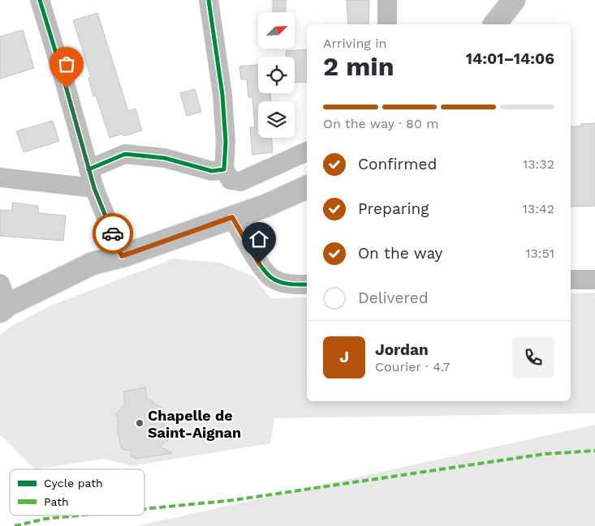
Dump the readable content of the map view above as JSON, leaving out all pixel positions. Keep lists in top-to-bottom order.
{
  "places": ["Chapelle de Saint-Aignan"],
  "legend": ["Cycle path", "Path"],
  "north": "top right",
  "page": {
    "heading": ["2 min", "Arriving in", "14:01–14:06"],
    "panel": ["Jordan", "Courier · 4.7"],
    "bar": "On the way · 80 m",
    "list": [
      ["Confirmed", "13:32"],
      ["Preparing", "13:42"],
      ["On the way", "13:51"],
      "Delivered"
    ],
    "round": "J"
  }
}
